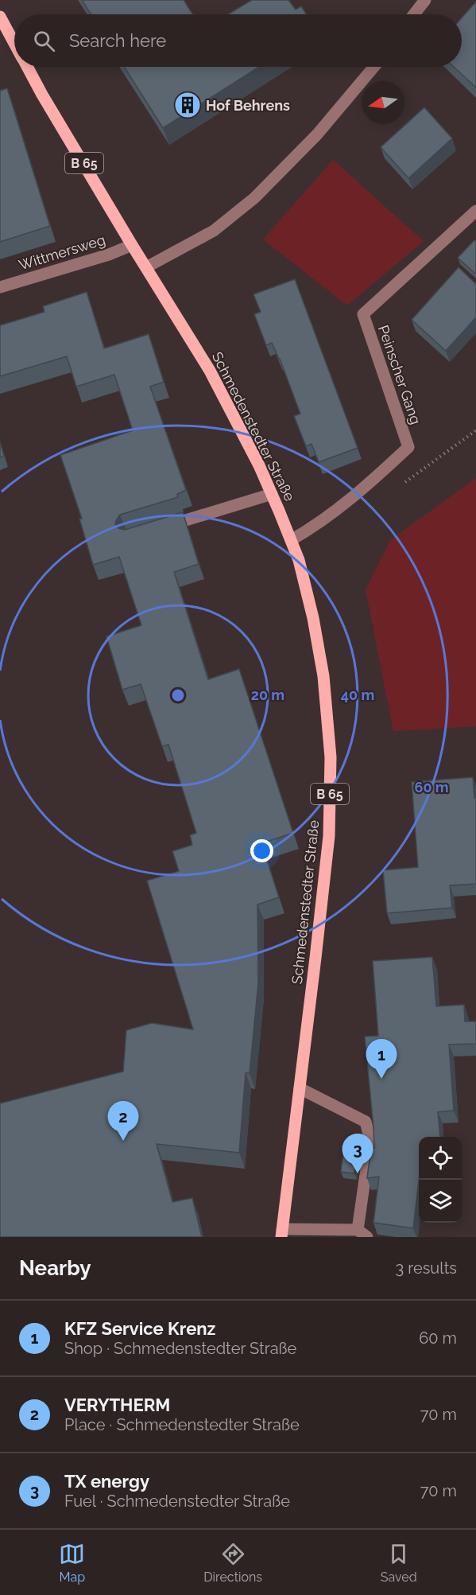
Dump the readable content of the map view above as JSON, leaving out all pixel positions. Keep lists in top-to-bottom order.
{
  "streets": {
    "main road": ["B 65", "Schmedenstedter Straße"],
    "street": ["Wittmersweg", "Peinscher Gang"]
  },
  "crossings": [
    ["B 65", "Wittmersweg"],
    ["B 65", "Schmedenstedter Straße"],
    ["Peinscher Gang", "Schmedenstedter Straße"]
  ],
  "places": {
    "building": ["Hof Behrens"]
  },
  "north": "left",
  "page": {
    "search": "Search here",
    "pins": ["1", "2", "3"],
    "heading": ["Nearby", "3 results"],
    "list": [
      {
        "mark": "1",
        "name": "KFZ Service Krenz",
        "note": "Shop · Schmedenstedter Straße",
        "value": "60 m"
      },
      {
        "mark": "2",
        "name": "VERYTHERM",
        "note": "Place · Schmedenstedter Straße",
        "value": "70 m"
      },
      {
        "mark": "3",
        "name": "TX energy",
        "note": "Fuel · Schmedenstedter Straße",
        "value": "70 m"
      }
    ],
    "nav": ["Map", "Directions", "Saved"]
  },
  "rings": ["20 m", "40 m", "60 m"]
}
